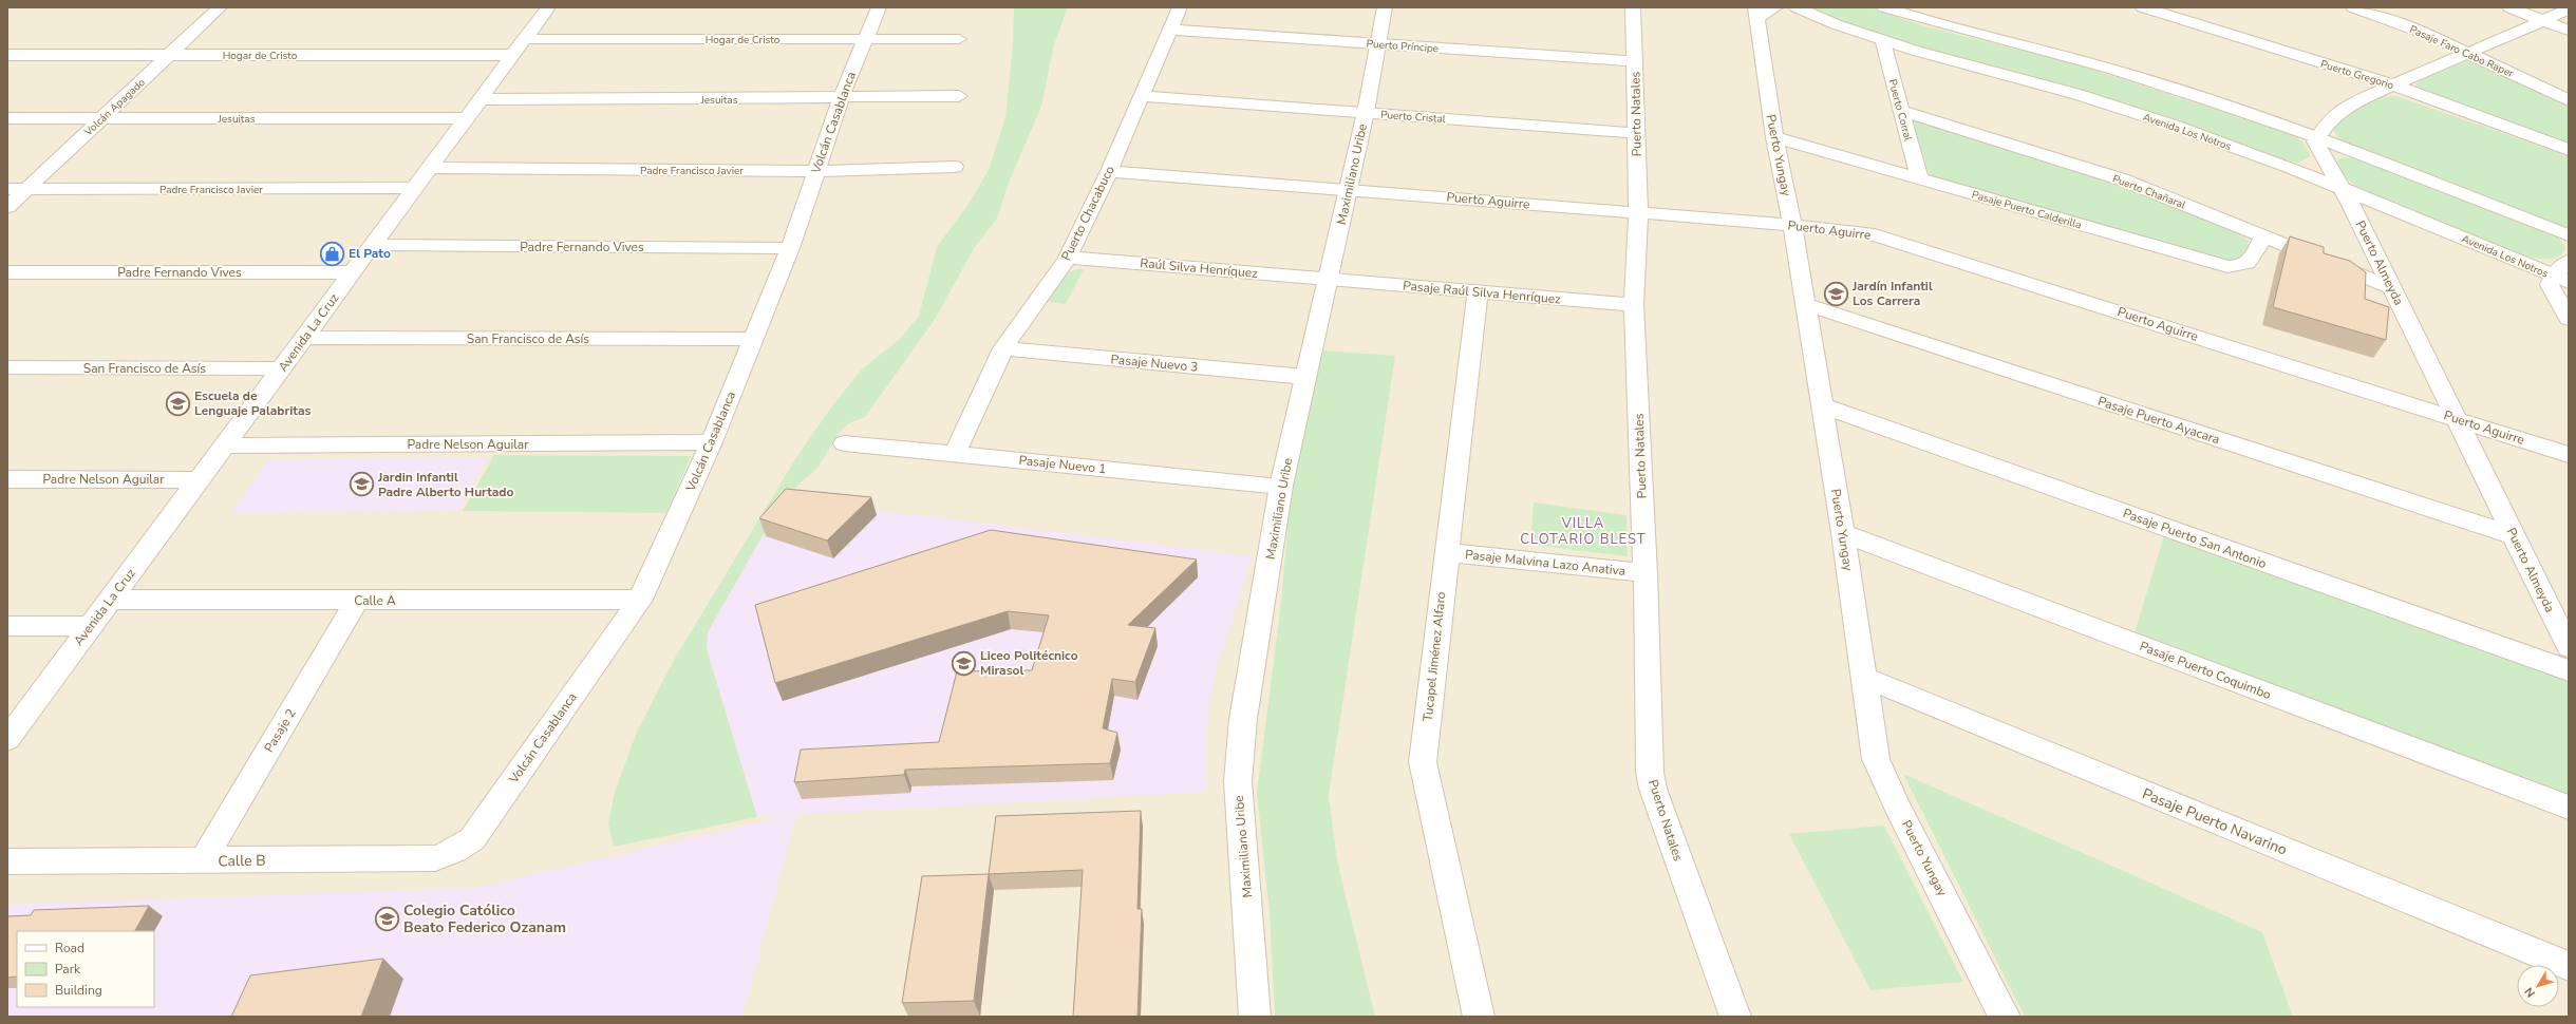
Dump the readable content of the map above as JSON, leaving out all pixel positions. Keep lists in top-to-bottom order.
{
  "streets": {
    "street": [
      "Hogar de Cristo",
      "Puerto Príncipe",
      "Pasaje Faro Cabo Raper",
      "Puerto Gregorio",
      "Jesuitas",
      "Volcán Apagado",
      "Puerto Corral",
      "Puerto Natales",
      "Puerto Cristal",
      "Volcán Casablanca",
      "Avenida Los Notros",
      "Puerto Yungay",
      "Padre Francisco Javier",
      "Maximiliano Uribe",
      "Puerto Chañaral",
      "Puerto Aguirre",
      "Pasaje Puerto Calderilla",
      "Puerto Chacabuco",
      "Padre Fernando Vives",
      "Puerto Almeyda",
      "Raúl Silva Henríquez",
      "Pasaje Raúl Silva Henríquez",
      "Avenida La Cruz",
      "San Francisco de Asís",
      "Pasaje Nuevo 3",
      "Pasaje Puerto Ayacara",
      "Padre Nelson Aguilar",
      "Pasaje Nuevo 1",
      "Pasaje Puerto San Antonio",
      "Pasaje Malvina Lazo Anativa",
      "Calle A",
      "Tucapel Jiménez Alfaro",
      "Pasaje Puerto Coquimbo",
      "Pasaje 2",
      "Pasaje Puerto Navarino",
      "Calle B"
    ]
  },
  "crossings": [
    ["Hogar de Cristo", "Volcán Apagado"],
    ["Hogar de Cristo", "Volcán Casablanca"],
    ["Hogar de Cristo", "Avenida La Cruz"],
    ["Puerto Príncipe", "Puerto Natales"],
    ["Puerto Príncipe", "Maximiliano Uribe"],
    ["Puerto Príncipe", "Puerto Chacabuco"],
    ["Jesuitas", "Volcán Apagado"],
    ["Jesuitas", "Volcán Casablanca"],
    ["Jesuitas", "Avenida La Cruz"],
    ["Volcán Apagado", "Padre Francisco Javier"],
    ["Puerto Corral", "Avenida Los Notros"],
    ["Puerto Corral", "Puerto Chañaral"],
    ["Puerto Corral", "Pasaje Puerto Calderilla"],
    ["Puerto Natales", "Puerto Cristal"],
    ["Puerto Natales", "Puerto Aguirre"],
    ["Puerto Natales", "Pasaje Raúl Silva Henríquez"],
    ["Puerto Natales", "Pasaje Malvina Lazo Anativa"],
    ["Puerto Cristal", "Maximiliano Uribe"],
    ["Puerto Cristal", "Puerto Chacabuco"],
    ["Volcán Casablanca", "Padre Francisco Javier"],
    ["Volcán Casablanca", "Padre Fernando Vives"],
    ["Volcán Casablanca", "San Francisco de Asís"],
    ["Volcán Casablanca", "Padre Nelson Aguilar"],
    ["Volcán Casablanca", "Calle A"],
    ["Volcán Casablanca", "Calle B"],
    ["Avenida Los Notros", "Puerto Almeyda"],
    ["Puerto Yungay", "Puerto Aguirre"],
    ["Puerto Yungay", "Pasaje Puerto Calderilla"],
    ["Puerto Yungay", "Pasaje Puerto Ayacara"],
    ["Puerto Yungay", "Pasaje Puerto San Antonio"],
    ["Puerto Yungay", "Pasaje Puerto Coquimbo"],
    ["Puerto Yungay", "Pasaje Puerto Navarino"],
    ["Padre Francisco Javier", "Avenida La Cruz"],
    ["Maximiliano Uribe", "Puerto Aguirre"],
    ["Maximiliano Uribe", "Raúl Silva Henríquez"],
    ["Maximiliano Uribe", "Pasaje Raúl Silva Henríquez"],
    ["Maximiliano Uribe", "Pasaje Nuevo 3"],
    ["Maximiliano Uribe", "Pasaje Nuevo 1"],
    ["Puerto Chañaral", "Pasaje Puerto Calderilla"],
    ["Puerto Chañaral", "Puerto Almeyda"],
    ["Puerto Aguirre", "Puerto Chacabuco"],
    ["Puerto Aguirre", "Puerto Almeyda"],
    ["Puerto Chacabuco", "Raúl Silva Henríquez"],
    ["Puerto Chacabuco", "Pasaje Nuevo 3"],
    ["Puerto Chacabuco", "Pasaje Nuevo 1"],
    ["Padre Fernando Vives", "Avenida La Cruz"],
    ["Puerto Almeyda", "Pasaje Puerto Ayacara"],
    ["Raúl Silva Henríquez", "Pasaje Raúl Silva Henríquez"],
    ["Pasaje Raúl Silva Henríquez", "Tucapel Jiménez Alfaro"],
    ["Avenida La Cruz", "San Francisco de Asís"],
    ["Avenida La Cruz", "Padre Nelson Aguilar"],
    ["Avenida La Cruz", "Calle A"],
    ["Pasaje Malvina Lazo Anativa", "Tucapel Jiménez Alfaro"],
    ["Calle A", "Pasaje 2"],
    ["Pasaje 2", "Calle B"]
  ],
  "districts": ["VILLA CLOTARIO BLEST"],
  "places": {
    "shop": ["El Pato"],
    "school or university": [
      "Jardín Infantil Los Carrera",
      "Escuela de Lenguaje Palabritas",
      "Jardin Infantil Padre Alberto Hurtado",
      "Liceo Politécnico Mirasol",
      "Colegio Católico Beato Federico Ozanam"
    ]
  },
  "legend": ["Road", "Park", "Building"],
  "north": "bottom left"
}
